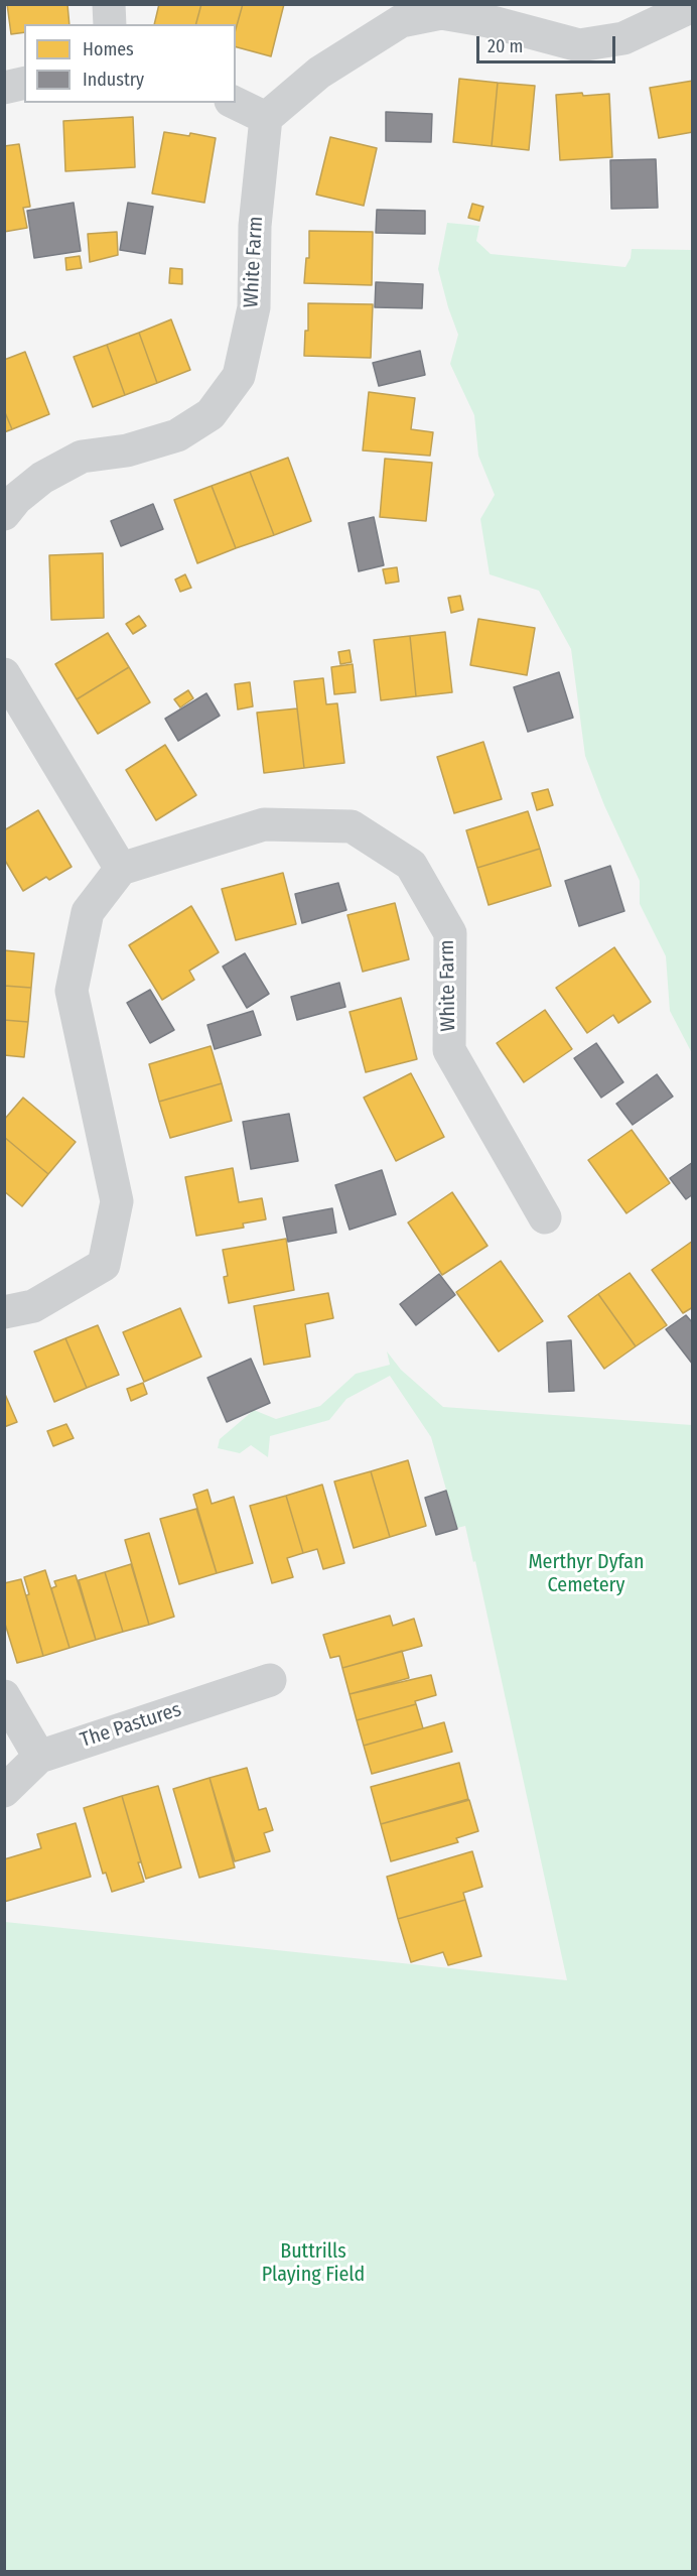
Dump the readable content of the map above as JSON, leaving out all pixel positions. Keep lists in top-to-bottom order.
{
  "streets": {
    "street": ["White Farm", "The Pastures"]
  },
  "parks": ["Merthyr Dyfan Cemetery", "Buttrills Playing Field"],
  "legend": ["Homes", "Industry"],
  "scale_bar": "20 m"
}
